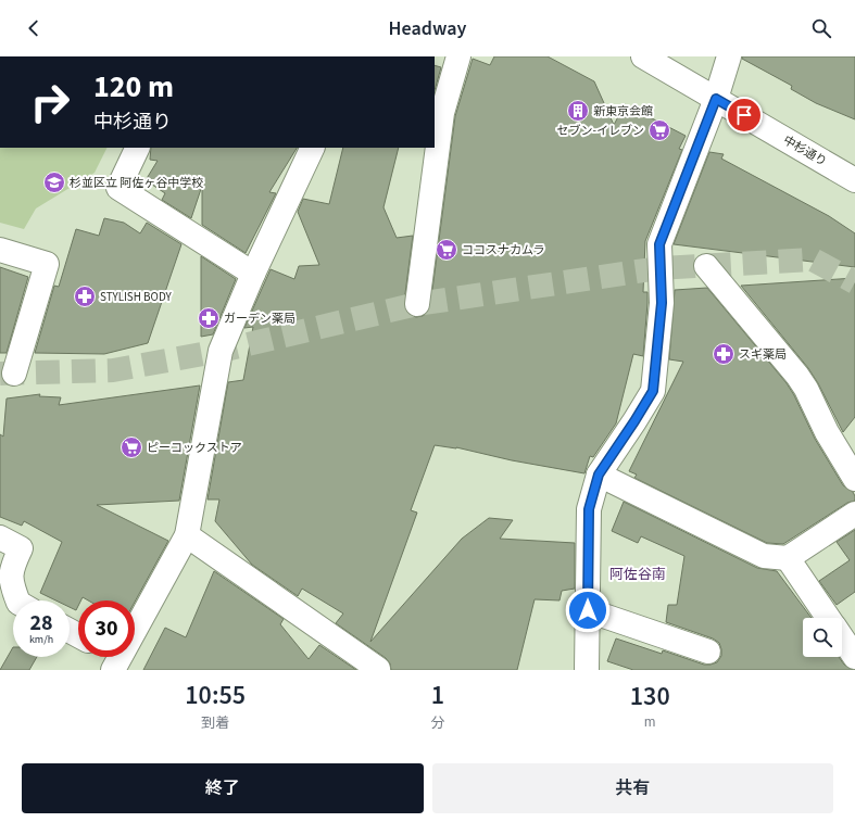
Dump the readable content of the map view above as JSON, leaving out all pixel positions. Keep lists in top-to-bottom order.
{
  "streets": {
    "street": ["中杉通り"]
  },
  "districts": ["阿佐谷南"],
  "places": {
    "building": ["新東京会館"],
    "supermarket": ["セブン-イレブン", "ココスナカムラ", "ピーコックストア"],
    "school or university": ["杉並区立 阿佐ヶ谷中学校"],
    "pharmacy": ["STYLISH BODY", "ガーデン薬局", "スギ薬局"]
  },
  "page": {
    "header": "Headway",
    "turn": ["120 m", "中杉通り"],
    "speed": "28 km/h",
    "limit": "30",
    "eta": [
      "10:55",
      "到着",
      "1",
      "分",
      "130",
      "m"
    ],
    "buttons": ["終了", "共有"]
  }
}
